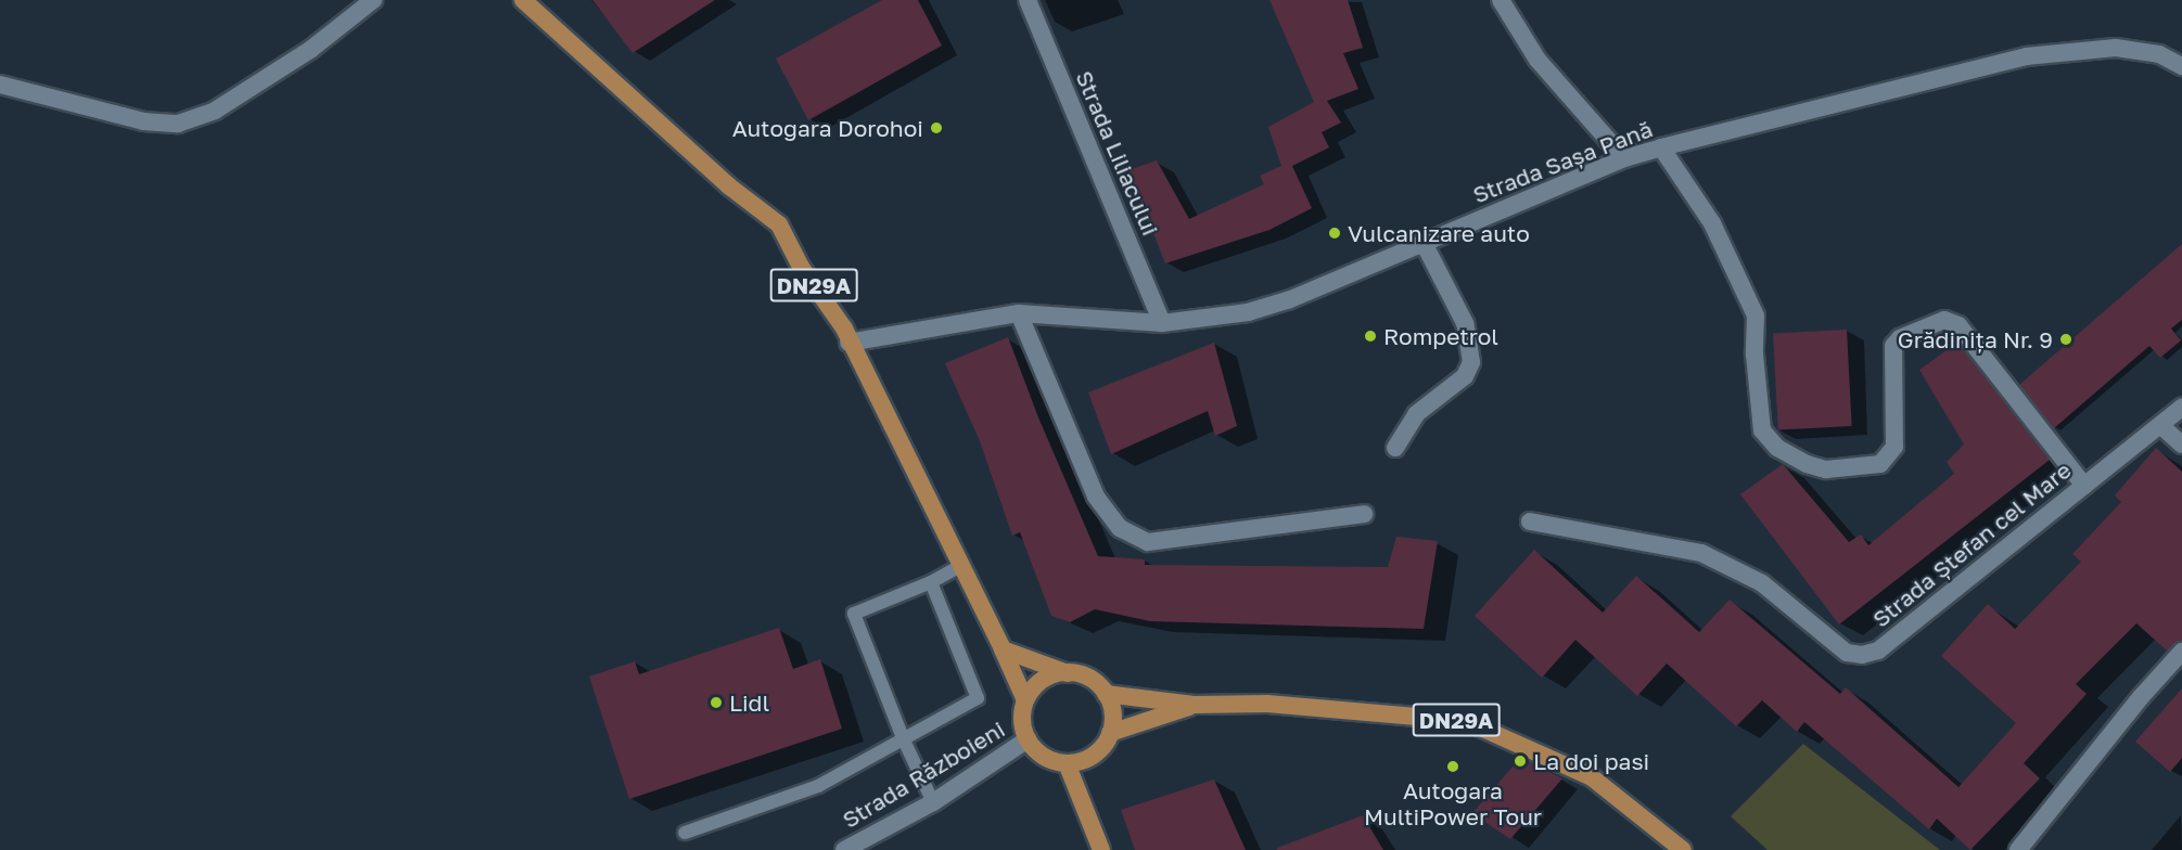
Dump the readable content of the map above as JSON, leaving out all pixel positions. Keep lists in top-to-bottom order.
{
  "streets": {
    "main road": ["DN29A"],
    "street": [
      "Strada Liliacului",
      "Strada Sașa Pană",
      "Strada Ștefan cel Mare",
      "Strada Războieni"
    ]
  },
  "crossings": [
    ["Strada Liliacului", "Strada Sașa Pană"],
    ["Strada Sașa Pană", "DN29A"],
    ["DN29A", "Strada Războieni"]
  ],
  "places": [
    "Autogara Dorohoi",
    "Vulcanizare auto",
    "Rompetrol",
    "Grădinița Nr. 9",
    "Lidl",
    "La doi pasi",
    "Autogara MultiPower Tour"
  ]
}
